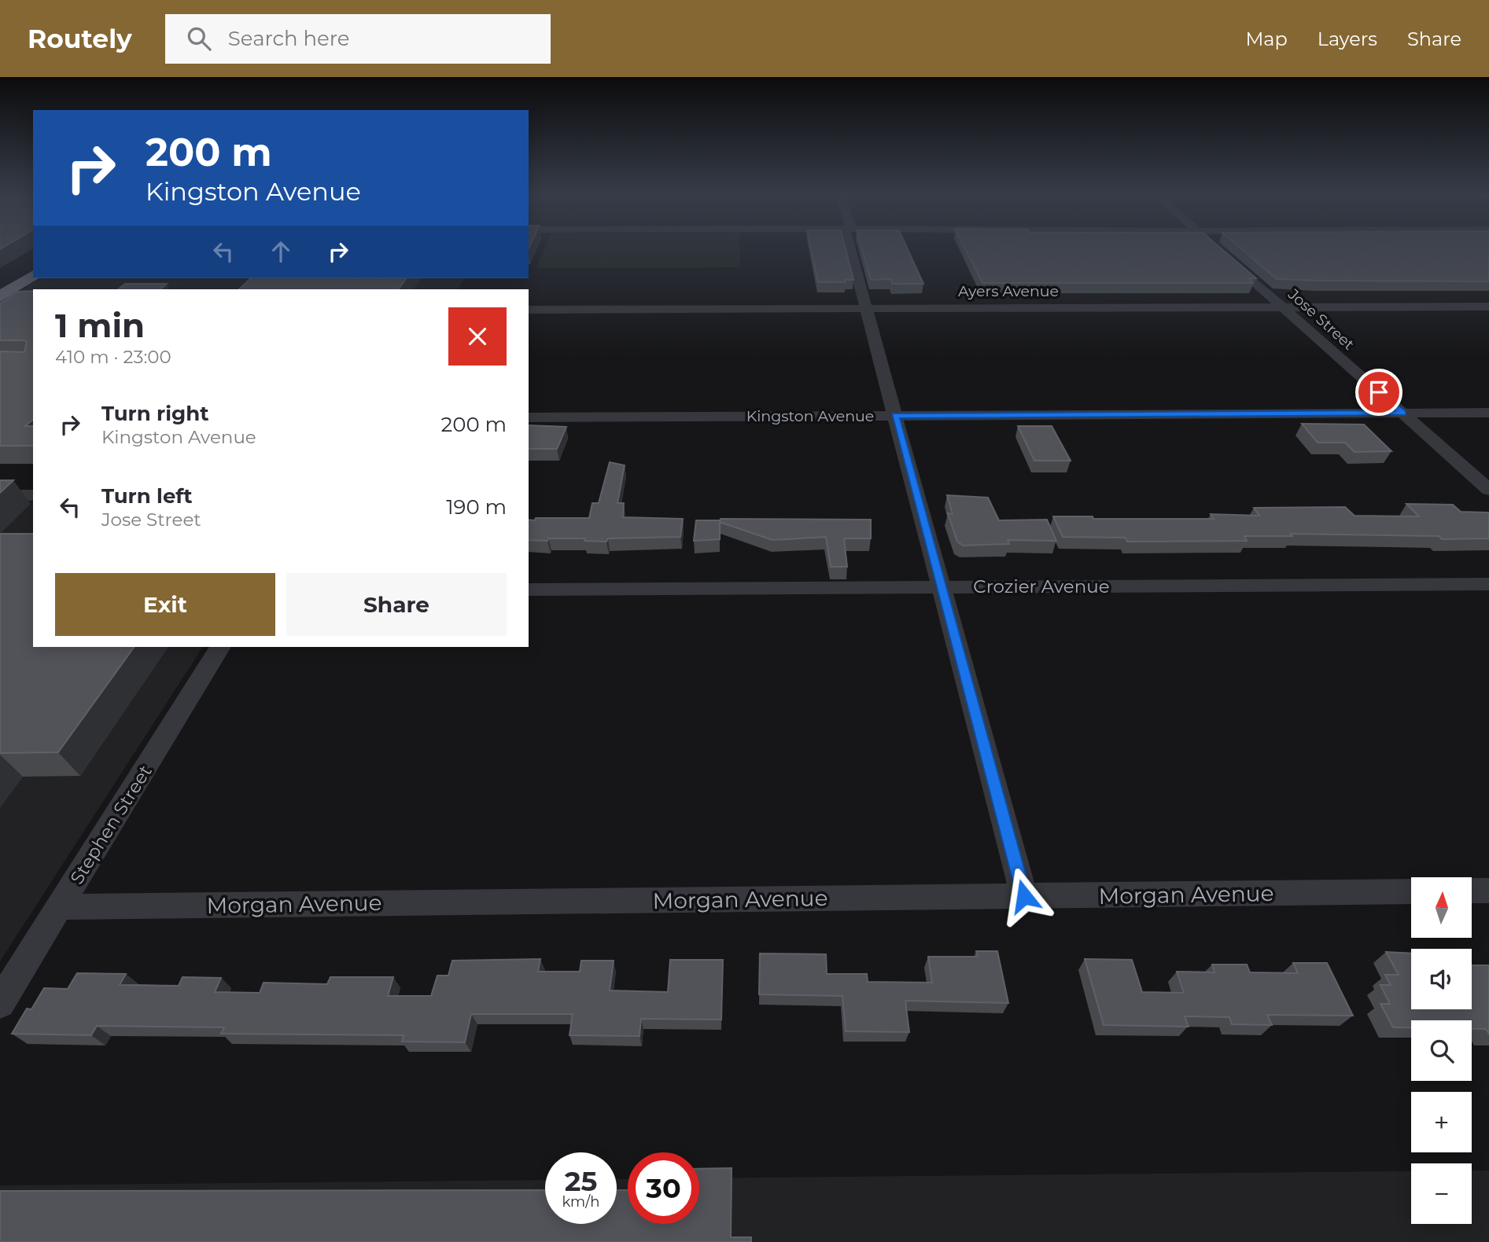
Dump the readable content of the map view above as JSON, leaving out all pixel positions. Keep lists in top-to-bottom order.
{
  "streets": {
    "street": [
      "Ayers Avenue",
      "Jose Street",
      "Kingston Avenue",
      "Crozier Avenue",
      "Stephen Street",
      "Morgan Avenue"
    ]
  },
  "crossings": [
    ["Ayers Avenue", "Jose Street"],
    ["Jose Street", "Kingston Avenue"],
    ["Stephen Street", "Morgan Avenue"]
  ],
  "north": "top",
  "page": {
    "header": "Routely",
    "search": "Search here",
    "nav": ["Map", "Layers", "Share"],
    "turn": ["200 m", "Kingston Avenue"],
    "heading": ["1 min", "410 m · 23:00"],
    "list": [
      {
        "name": "Turn right",
        "note": "Kingston Avenue",
        "value": "200 m"
      },
      {
        "name": "Turn left",
        "note": "Jose Street",
        "value": "190 m"
      }
    ],
    "buttons": ["Exit", "Share"],
    "map_buttons": ["+", "−"],
    "speed": "25 km/h",
    "limit": "30"
  }
}
